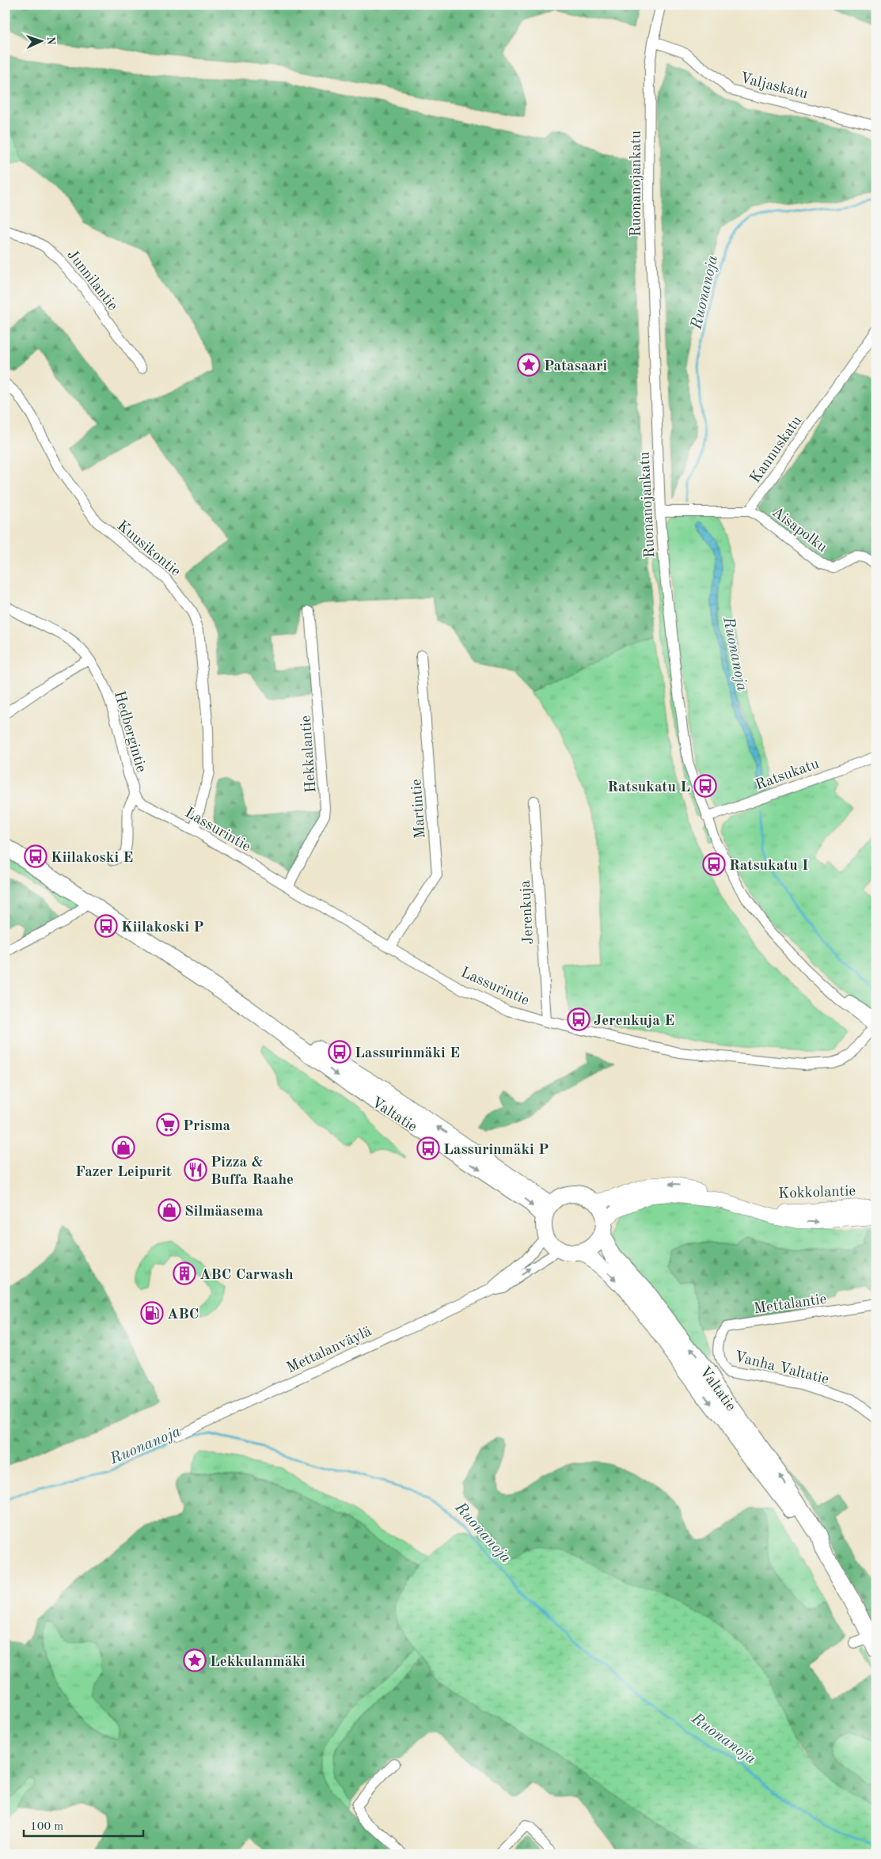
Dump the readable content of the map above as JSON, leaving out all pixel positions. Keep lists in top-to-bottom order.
{
  "streets": {
    "highway": ["Valtatie"],
    "main road": ["Kokkolantie"],
    "street": [
      "Valjaskatu",
      "Ruonanojankatu",
      "Junnilantie",
      "Kannuskatu",
      "Aisapolku",
      "Kuusikontie",
      "Hedbergintie",
      "Hekkalantie",
      "Ratsukatu",
      "Martintie",
      "Lassurintie",
      "Jerenkuja",
      "Mettalantie",
      "Mettalanväylä",
      "Vanha Valtatie"
    ]
  },
  "crossings": [
    ["Valjaskatu", "Ruonanojankatu"],
    ["Ruonanojankatu", "Ratsukatu"],
    ["Ruonanojankatu", "Lassurintie"],
    ["Kannuskatu", "Aisapolku"],
    ["Kuusikontie", "Lassurintie"],
    ["Hedbergintie", "Lassurintie"],
    ["Hekkalantie", "Lassurintie"],
    ["Martintie", "Lassurintie"],
    ["Lassurintie", "Jerenkuja"],
    ["Valtatie", "Kokkolantie"],
    ["Valtatie", "Mettalanväylä"],
    ["Kokkolantie", "Mettalanväylä"],
    ["Mettalantie", "Vanha Valtatie"]
  ],
  "water": ["Ruonanoja"],
  "places": {
    "place": ["Patasaari", "Lekkulanmäki"],
    "bus stop": [
      "Ratsukatu L",
      "Kiilakoski E",
      "Ratsukatu I",
      "Kiilakoski P",
      "Jerenkuja E",
      "Lassurinmäki E",
      "Lassurinmäki P"
    ],
    "supermarket": ["Prisma"],
    "shop": ["Fazer Leipurit", "Silmäasema"],
    "restaurant": ["Pizza & Buffa Raahe"],
    "building": ["ABC Carwash"],
    "fuel station": ["ABC"]
  },
  "scale_bar": "100 m",
  "north": "right"
}
